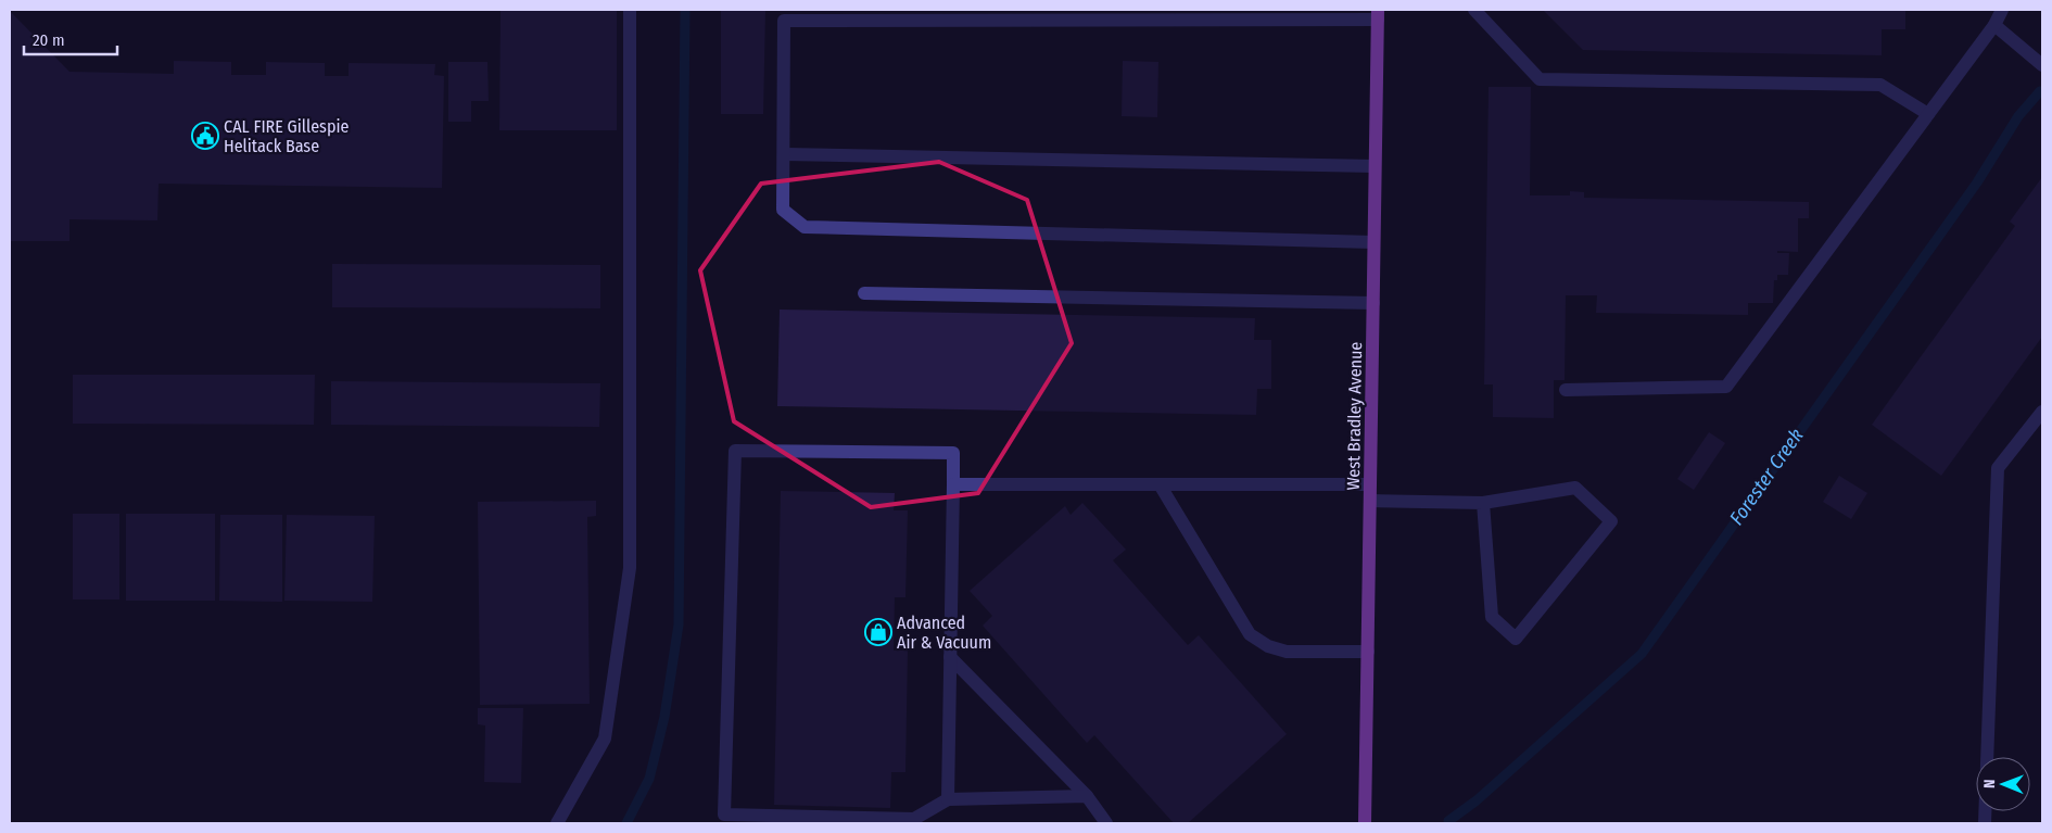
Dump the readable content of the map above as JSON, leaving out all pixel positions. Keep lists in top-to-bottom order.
{
  "streets": {
    "main road": ["West Bradley Avenue"]
  },
  "water": ["Forester Creek"],
  "places": {
    "public building": ["CAL FIRE Gillespie Helitack Base"],
    "shop": ["Advanced Air & Vacuum"]
  },
  "scale_bar": "20 m",
  "north": "left"
}
